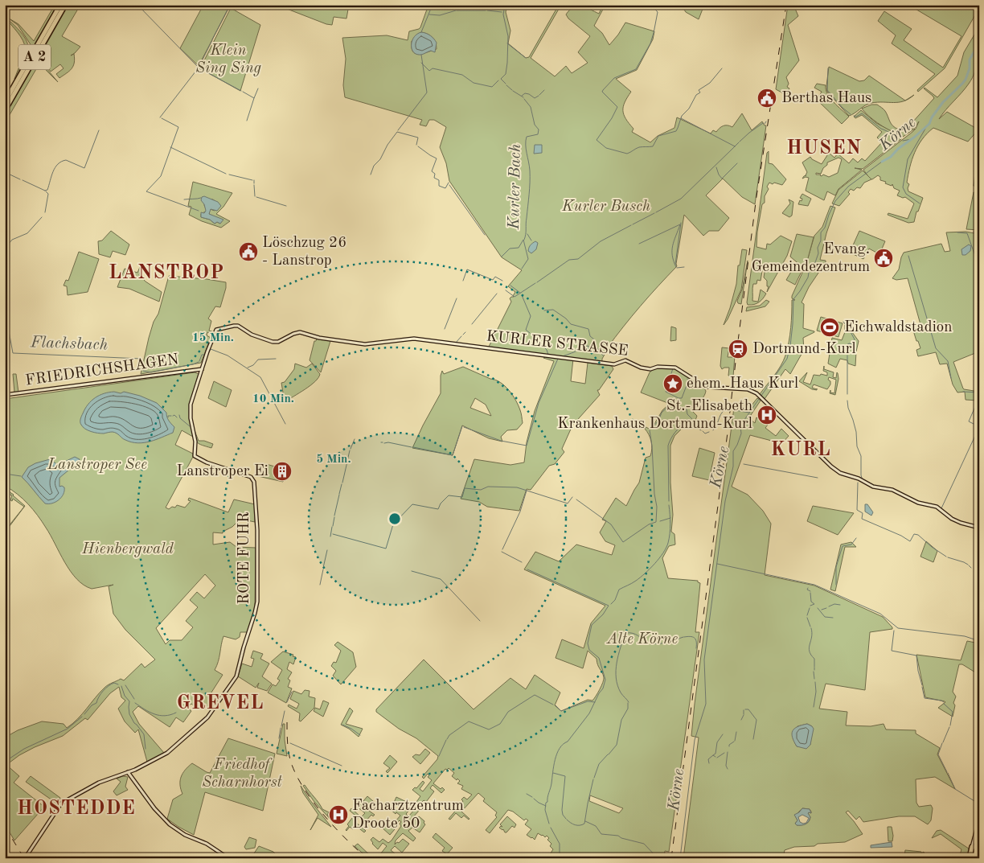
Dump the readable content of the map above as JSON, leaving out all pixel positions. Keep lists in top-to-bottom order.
{
  "streets": {
    "highway": ["A 2"],
    "main road": ["KURLER STRASSE", "FRIEDRICHSHAGEN", "ROTE FUHR"]
  },
  "crossings": [
    ["KURLER STRASSE", "FRIEDRICHSHAGEN"],
    ["KURLER STRASSE", "ROTE FUHR"],
    ["FRIEDRICHSHAGEN", "ROTE FUHR"]
  ],
  "districts": [
    "HUSEN",
    "LANSTROP",
    "KURL",
    "GREVEL",
    "HOSTEDDE"
  ],
  "water": ["Körne", "Kurler Bach", "Flachsbach"],
  "parks": [
    "Klein Sing Sing",
    "Kurler Busch",
    "Lanstroper See",
    "Hienbergwald",
    "Alte Körne",
    "Friedhof Scharnhorst"
  ],
  "places": {
    "public building": ["Berthas Haus", "Löschzug 26 - Lanstrop", "Evang. Gemeindezentrum"],
    "sports": ["Eichwaldstadion"],
    "station": ["Dortmund-Kurl"],
    "place": ["ehem. Haus Kurl"],
    "hospital": ["St.-Elisabeth Krankenhaus Dortmund-Kurl", "Facharztzentrum Droote 50"],
    "building": ["Lanstroper Ei"]
  },
  "rings": ["15 Min.", "10 Min.", "5 Min."]
}
